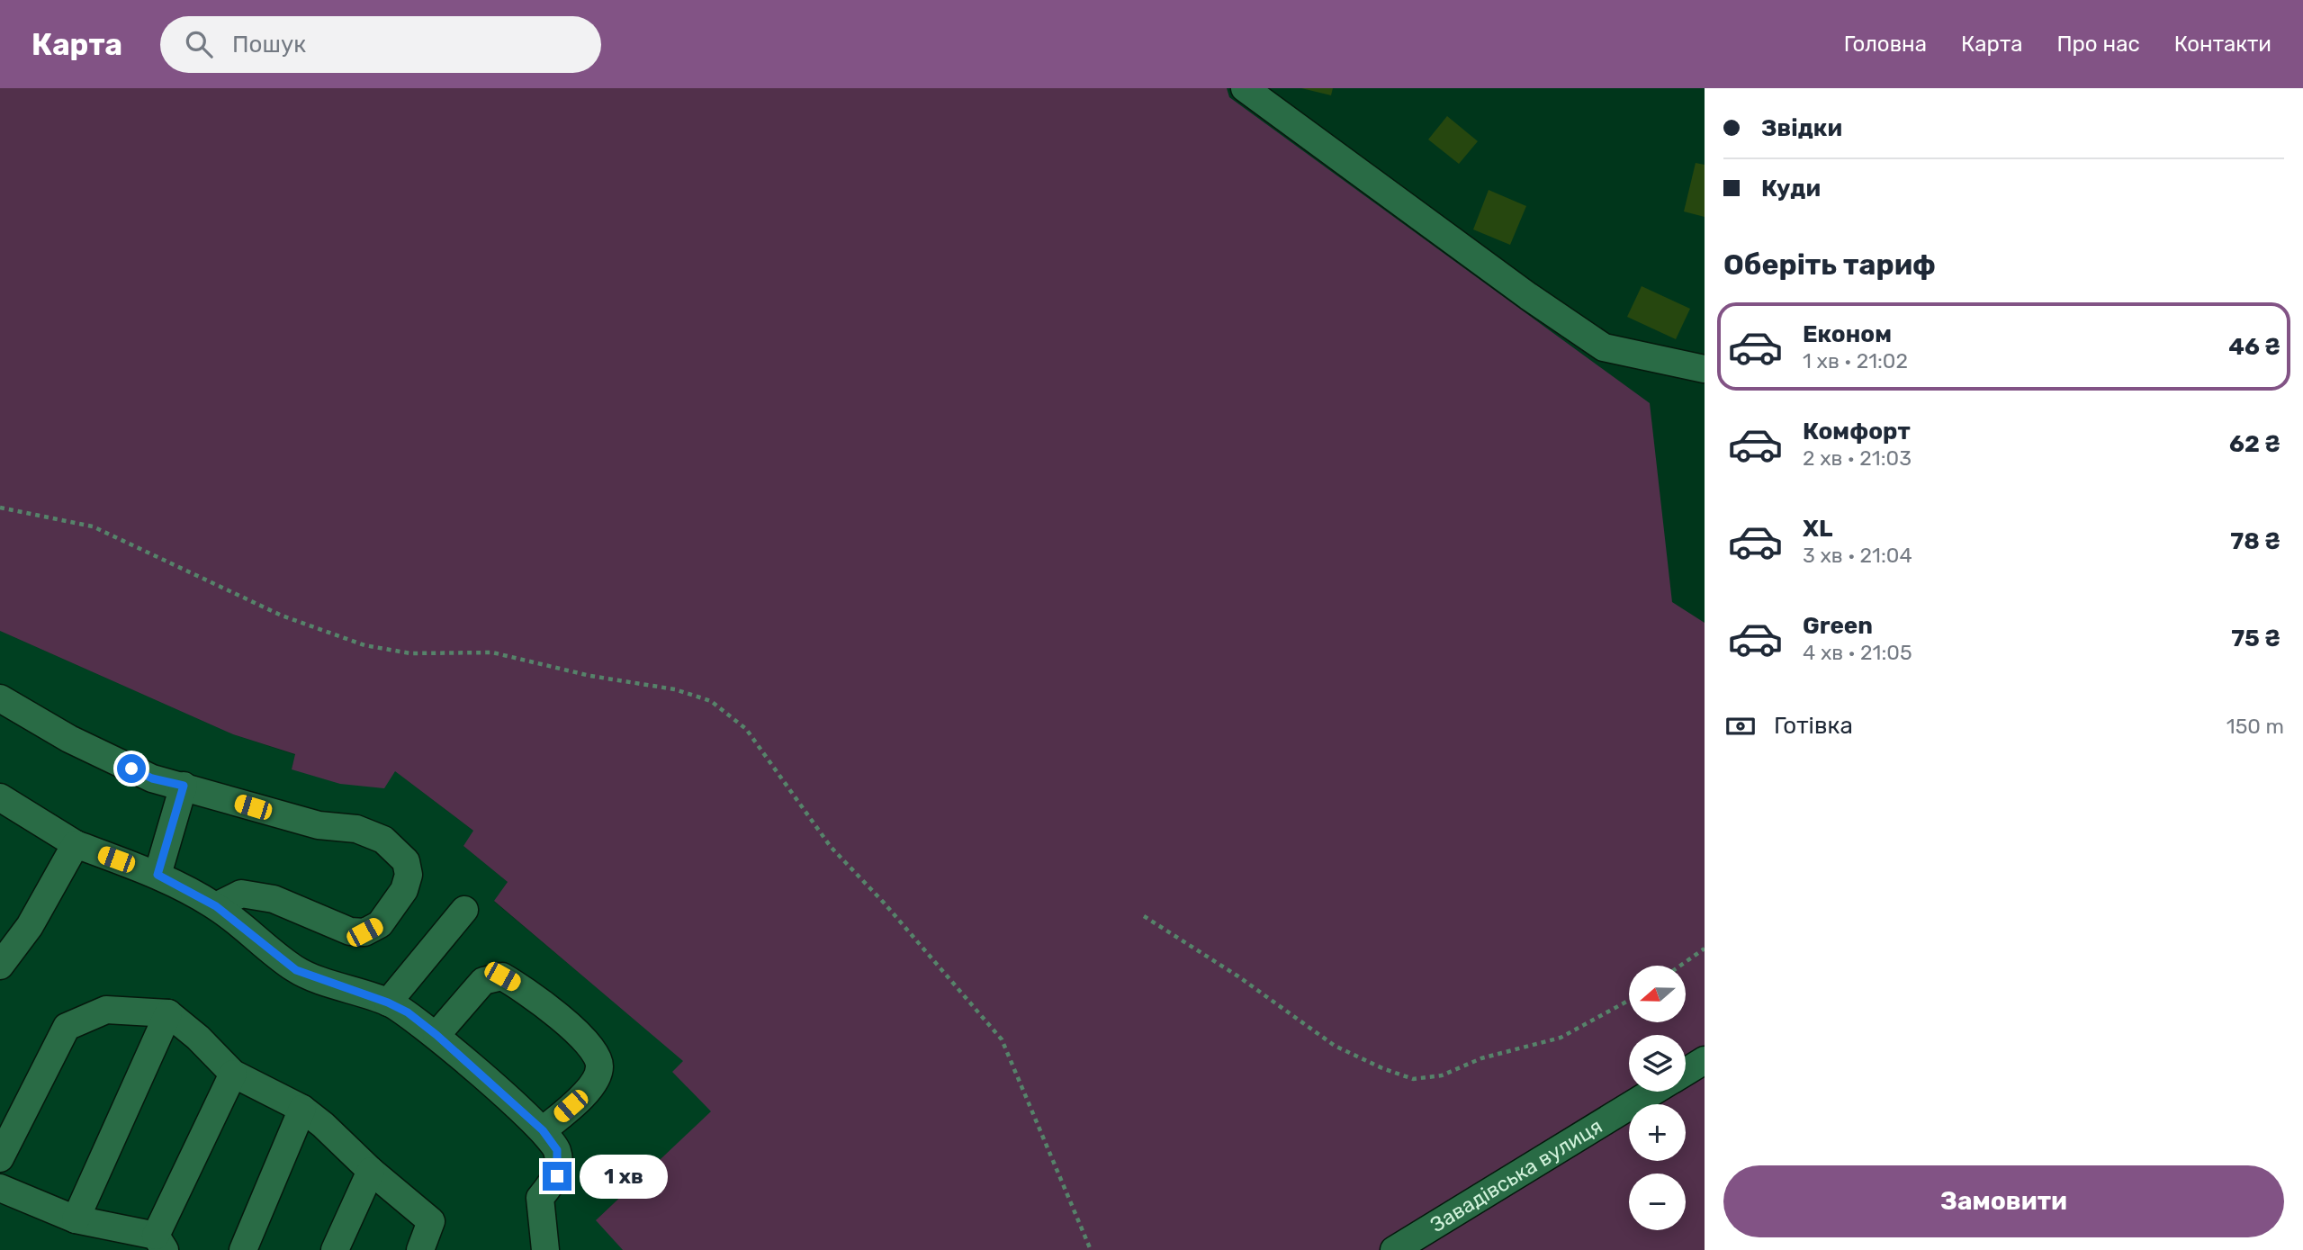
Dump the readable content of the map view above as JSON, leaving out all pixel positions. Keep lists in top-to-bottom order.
{
  "streets": {
    "street": ["Завадівська вулиця"]
  },
  "north": "left",
  "page": {
    "header": "Карта",
    "search": "Пошук",
    "nav": [
      "Головна",
      "Карта",
      "Про нас",
      "Контакти"
    ],
    "banner": ["Звідки", "Куди"],
    "heading": "Оберіть тариф",
    "list": [
      {
        "name": "Економ",
        "note": "1 хв · 21:02",
        "value": "46 ₴"
      },
      {
        "name": "Комфорт",
        "note": "2 хв · 21:03",
        "value": "62 ₴"
      },
      {
        "name": "XL",
        "note": "3 хв · 21:04",
        "value": "78 ₴"
      },
      {
        "name": "Green",
        "note": "4 хв · 21:05",
        "value": "75 ₴"
      }
    ],
    "pay": ["Готівка", "150 m"],
    "map_buttons": ["+", "−"],
    "buttons": "Замовити",
    "bubble": "1 хв"
  }
}
